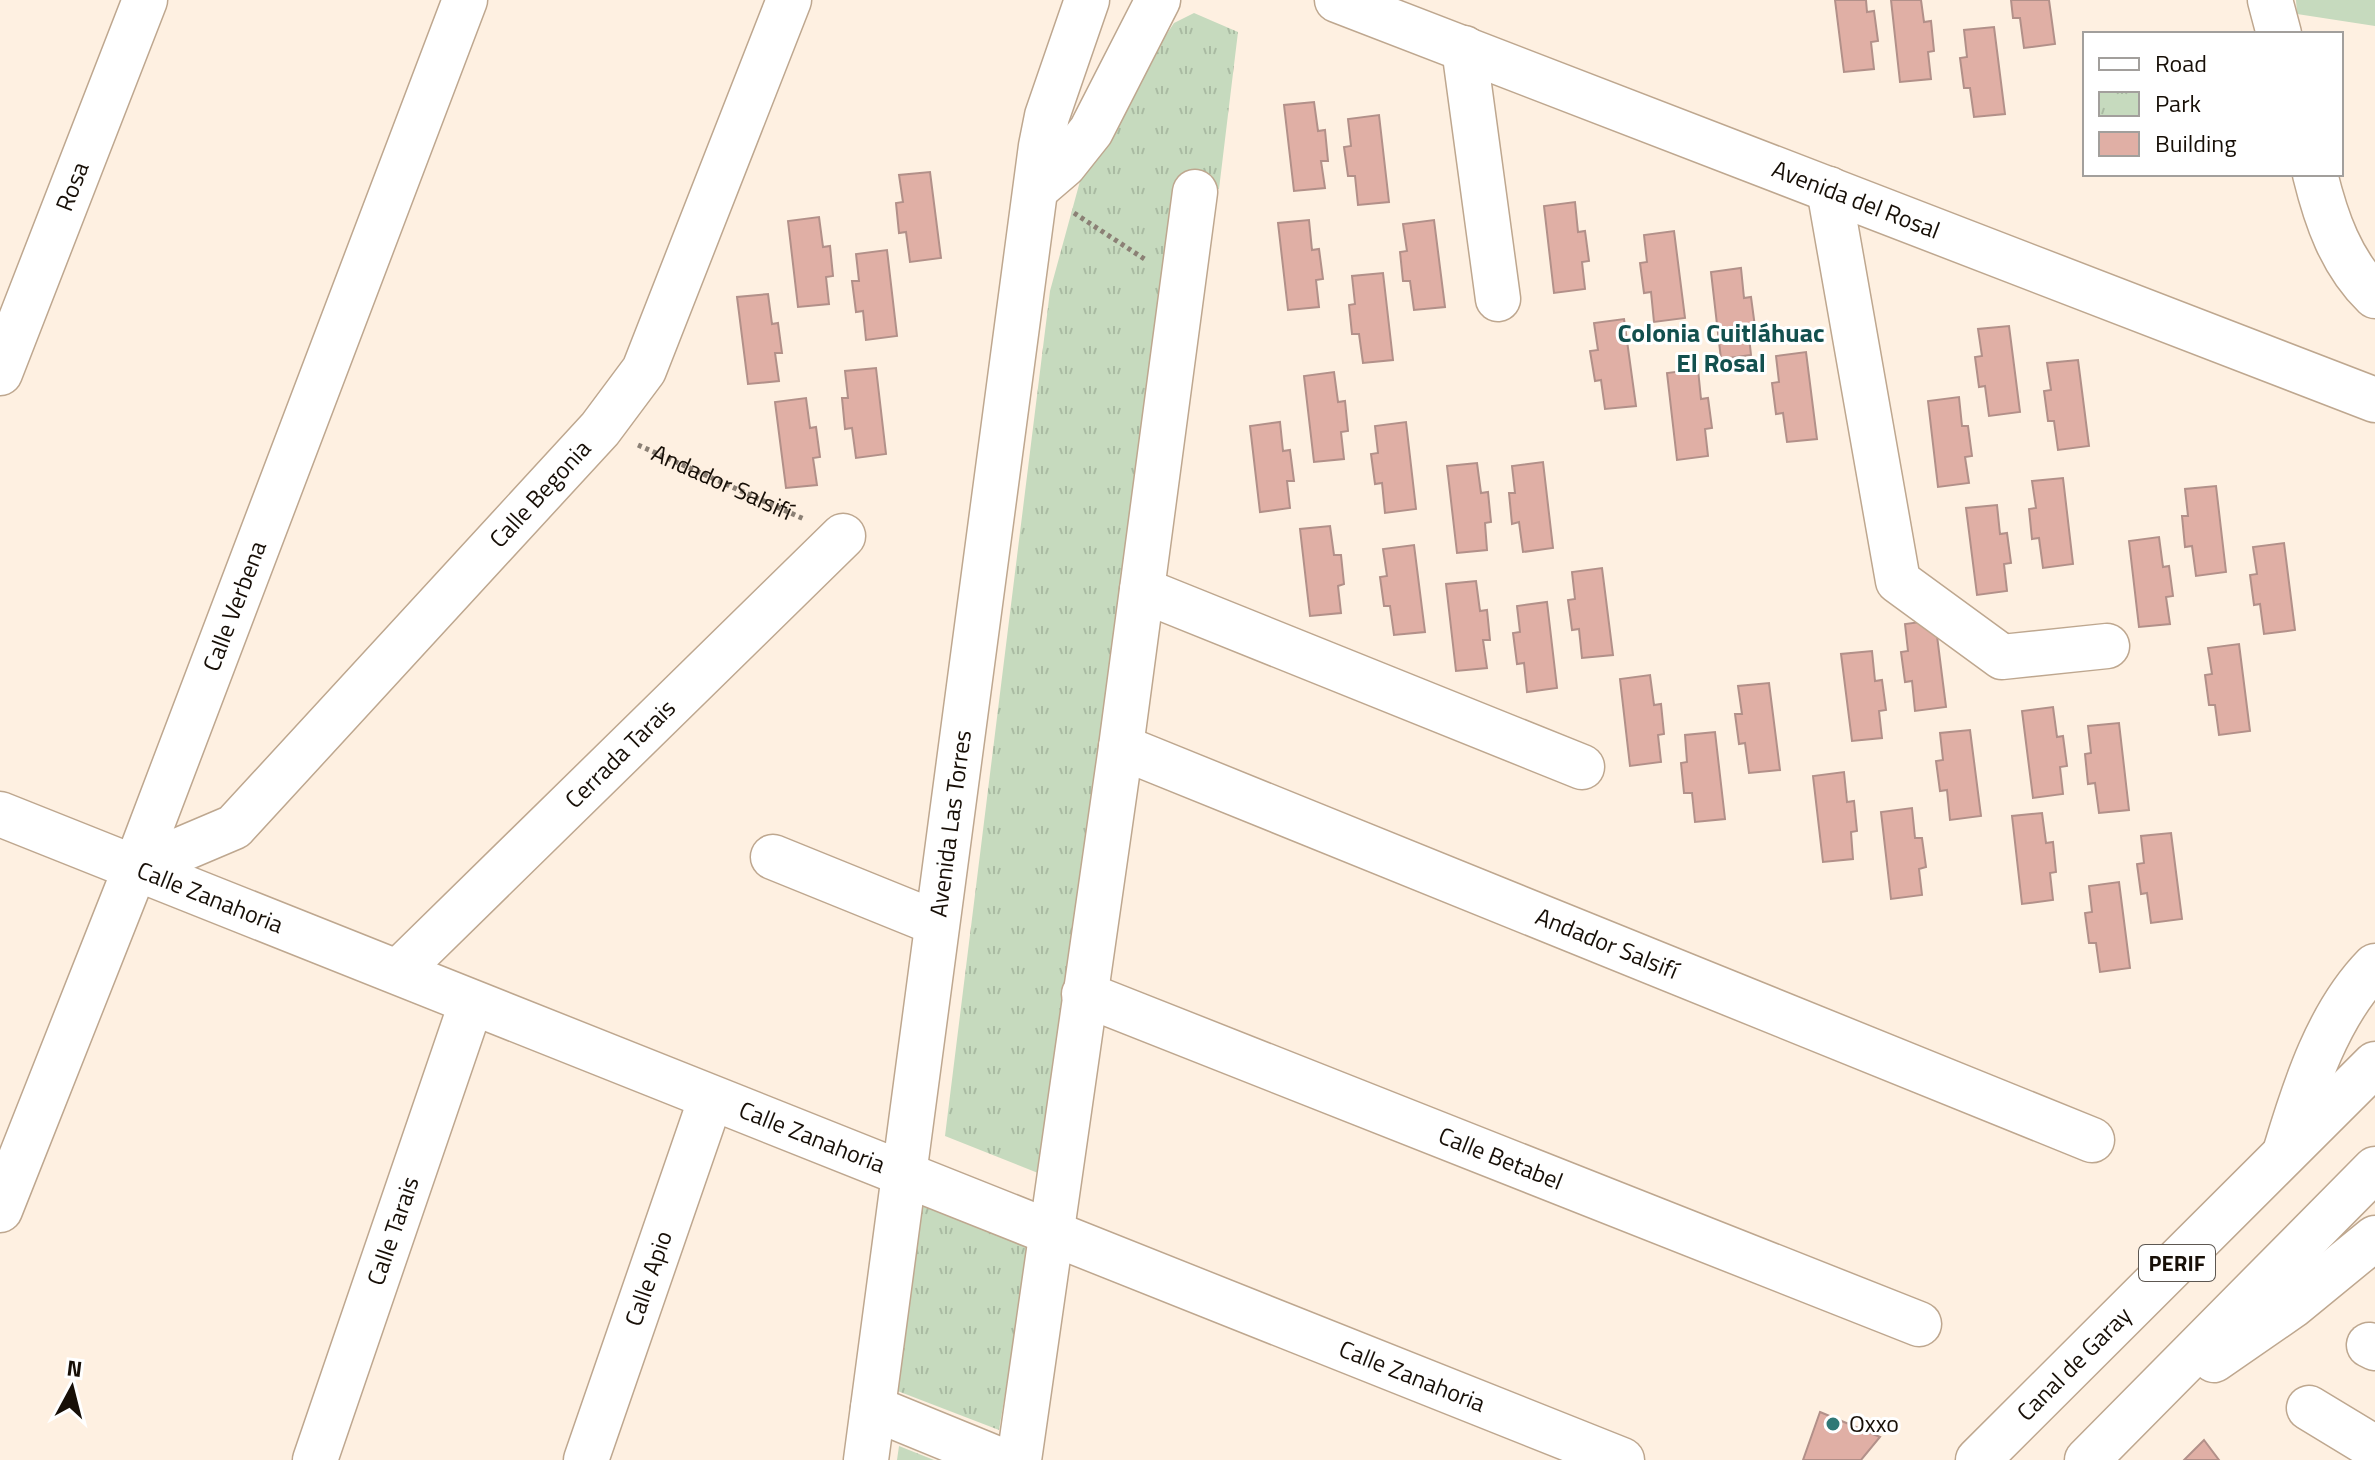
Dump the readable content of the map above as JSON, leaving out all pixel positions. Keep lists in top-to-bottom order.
{
  "streets": {
    "street": [
      "Rosa",
      "Avenida del Rosal",
      "Andador Salsifí",
      "Calle Begonia",
      "Calle Verbena",
      "Cerrada Tarais",
      "Avenida Las Torres",
      "Calle Zanahoria",
      "Calle Betabel",
      "Calle Tarais",
      "PERIF",
      "Calle Apio",
      "Canal de Garay"
    ]
  },
  "crossings": [
    ["Andador Salsifí", "Calle Begonia"],
    ["Andador Salsifí", "Cerrada Tarais"],
    ["Calle Begonia", "Calle Verbena"],
    ["Calle Begonia", "Calle Zanahoria"],
    ["Calle Verbena", "Calle Zanahoria"],
    ["Cerrada Tarais", "Calle Zanahoria"],
    ["Avenida Las Torres", "Calle Zanahoria"],
    ["Calle Zanahoria", "Calle Tarais"],
    ["Calle Zanahoria", "Calle Apio"]
  ],
  "districts": ["Colonia Cuitláhuac El Rosal"],
  "places": ["Oxxo"],
  "legend": ["Road", "Park", "Building"],
  "north": "top"
}
